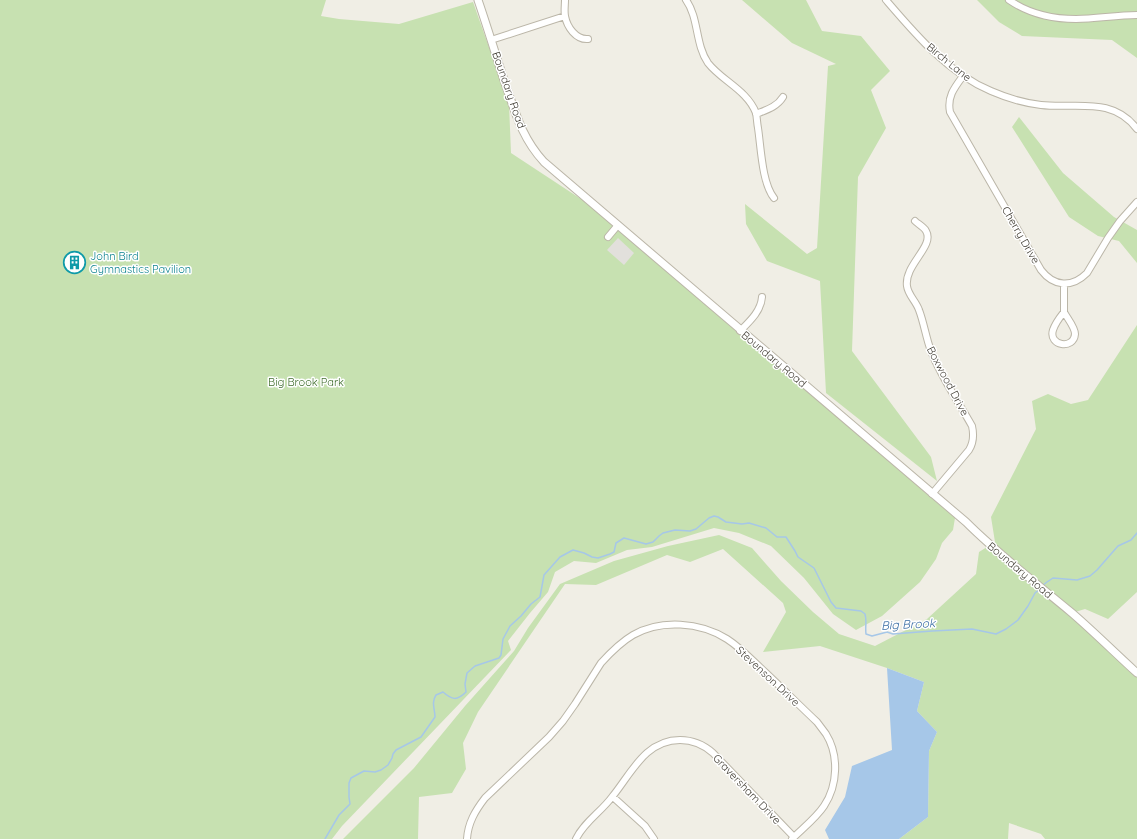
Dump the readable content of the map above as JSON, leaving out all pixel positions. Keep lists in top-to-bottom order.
{
  "streets": {
    "street": [
      "Birch Lane",
      "Boundary Road",
      "Cherry Drive",
      "Boxwood Drive",
      "Stevenson Drive",
      "Graversham Drive"
    ]
  },
  "crossings": [
    ["Birch Lane", "Cherry Drive"],
    ["Boundary Road", "Boxwood Drive"],
    ["Stevenson Drive", "Graversham Drive"]
  ],
  "water": ["Big Brook"],
  "parks": ["Big Brook Park"],
  "places": {
    "building": ["John Bird Gymnastics Pavilion"]
  }
}
